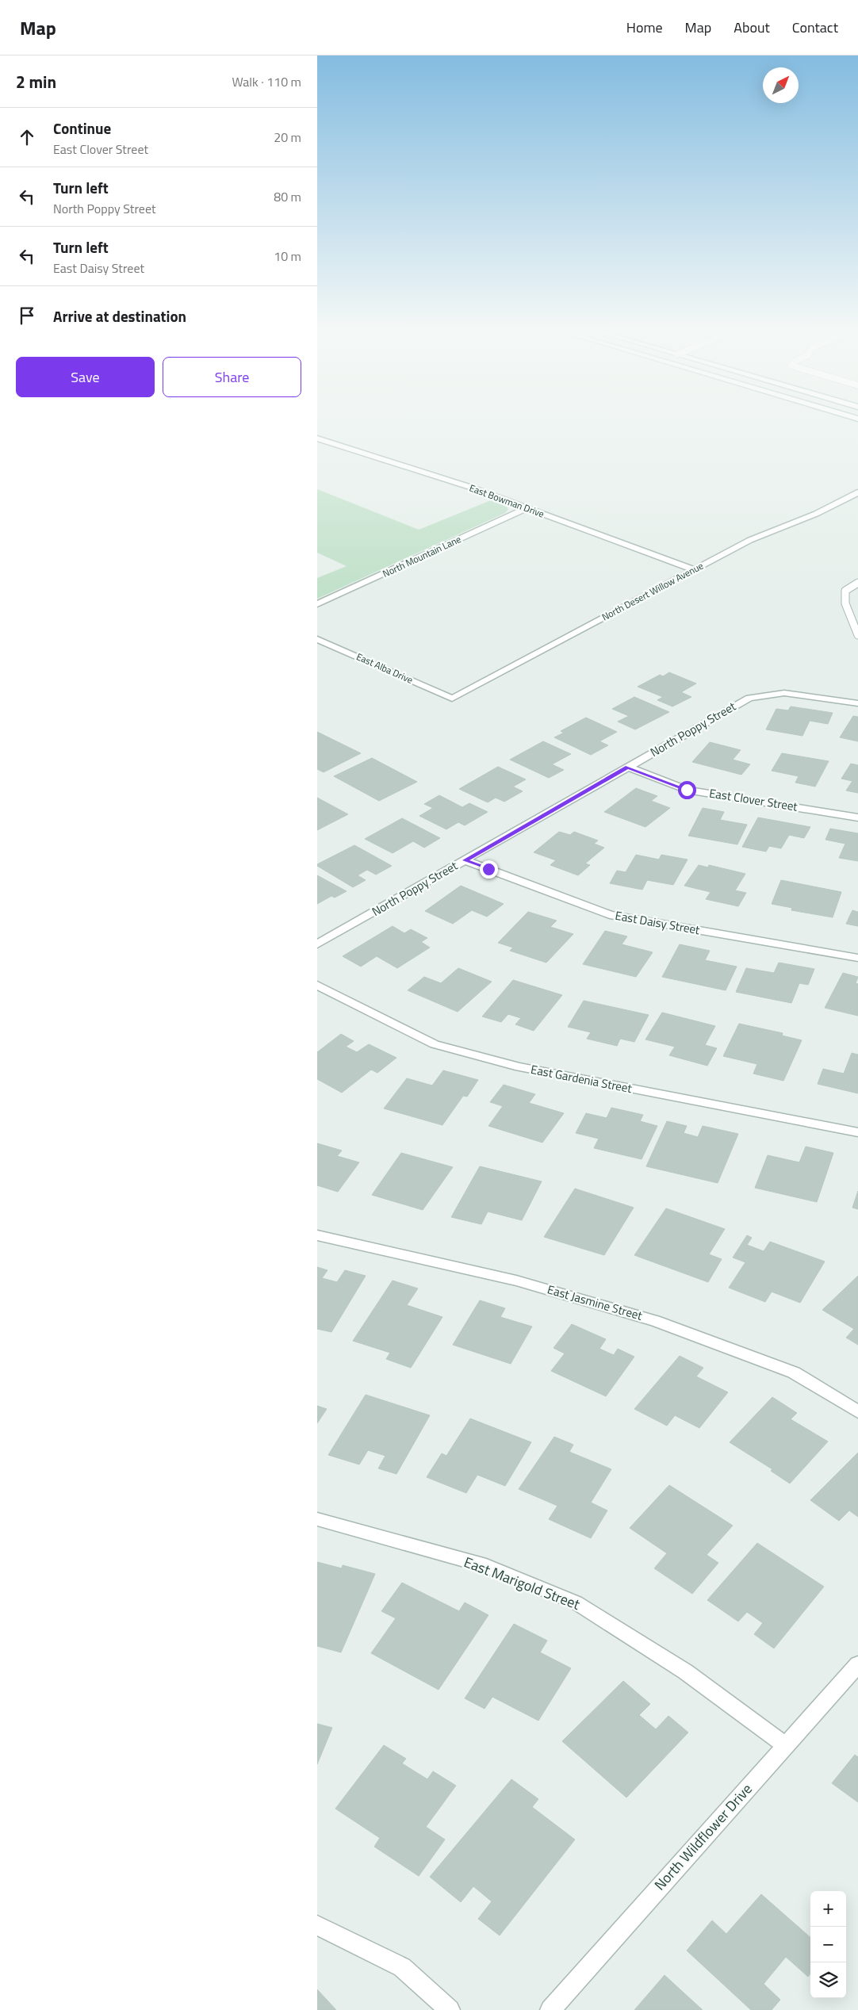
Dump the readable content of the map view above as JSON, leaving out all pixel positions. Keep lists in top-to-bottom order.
{
  "streets": {
    "street": [
      "East Bowman Drive",
      "North Mountain Lane",
      "North Desert Willow Avenue",
      "East Alba Drive",
      "North Poppy Street",
      "East Clover Street",
      "East Daisy Street",
      "East Gardenia Street",
      "East Jasmine Street",
      "East Marigold Street",
      "North Wildflower Drive"
    ]
  },
  "crossings": [
    ["East Bowman Drive", "North Mountain Lane"],
    ["East Bowman Drive", "North Desert Willow Avenue"],
    ["North Desert Willow Avenue", "East Alba Drive"],
    ["North Poppy Street", "East Clover Street"],
    ["North Poppy Street", "East Daisy Street"],
    ["East Marigold Street", "North Wildflower Drive"]
  ],
  "north": "top right",
  "page": {
    "header": "Map",
    "nav": [
      "Home",
      "Map",
      "About",
      "Contact"
    ],
    "heading": ["2 min", "Walk · 110 m"],
    "list": [
      ["Continue", "East Clover Street", "20 m"],
      ["Turn left", "North Poppy Street", "80 m"],
      ["Turn left", "East Daisy Street", "10 m"],
      "Arrive at destination"
    ],
    "buttons": ["Save", "Share"],
    "map_buttons": ["+", "−"]
  }
}
